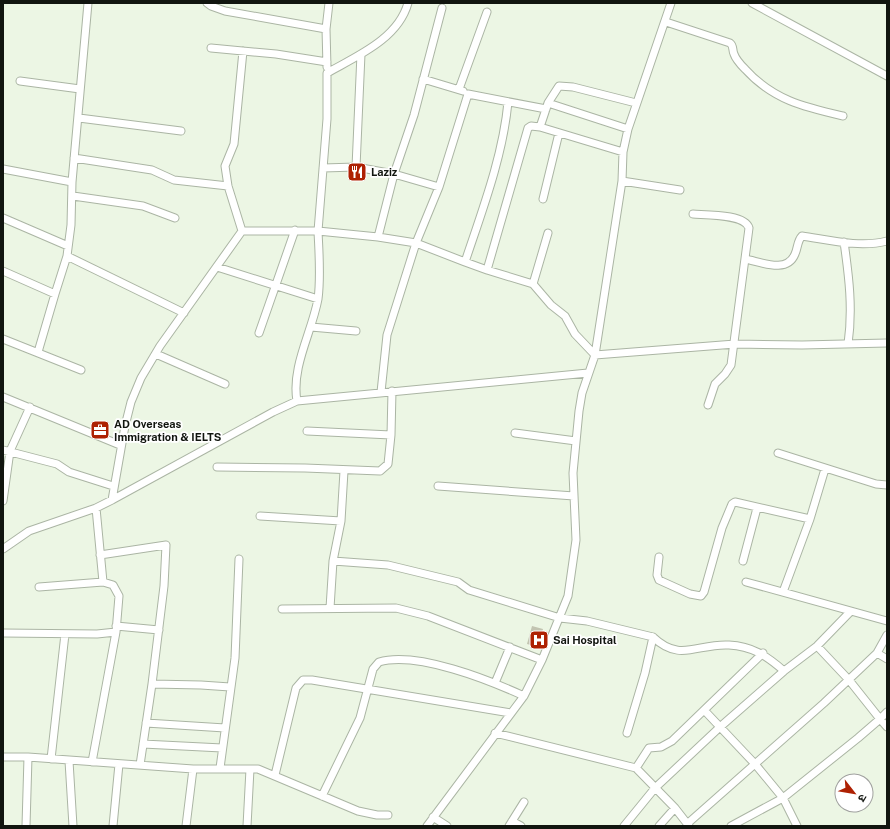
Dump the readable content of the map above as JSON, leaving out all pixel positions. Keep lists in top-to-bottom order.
{
  "places": {
    "restaurant": ["Laziz"],
    "office": ["AD Overseas Immigration & IELTS"],
    "hospital": ["Sai Hospital"]
  },
  "north": "bottom right"
}
